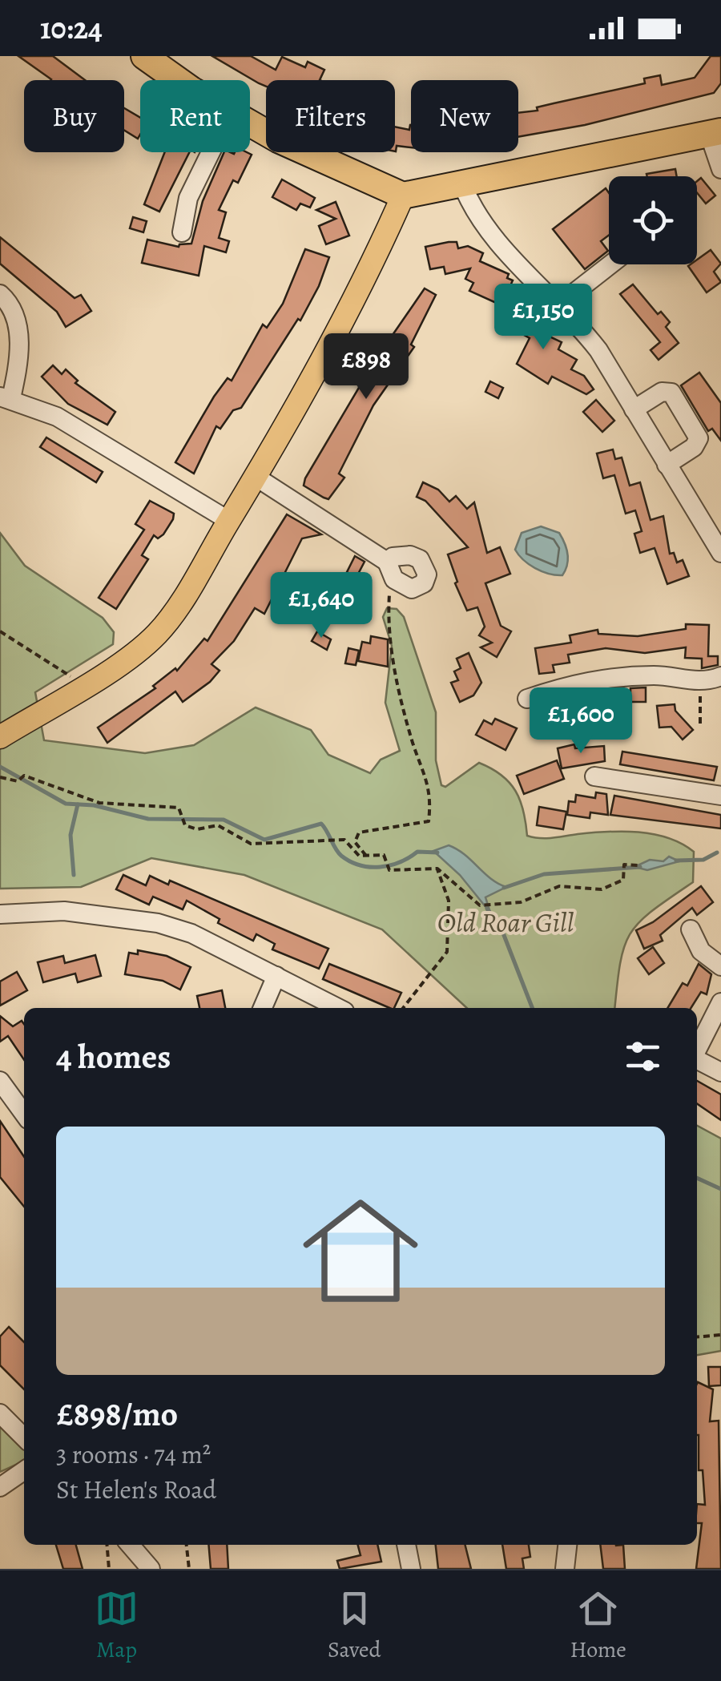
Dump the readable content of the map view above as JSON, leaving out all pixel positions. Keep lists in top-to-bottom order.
{
  "parks": ["Old Roar Gill"],
  "page": {
    "status": "10:24",
    "chip": [
      "Buy",
      "Rent",
      "Filters",
      "New"
    ],
    "price": [
      "£1,150",
      "£898",
      "£1,640",
      "£1,600"
    ],
    "heading": "4 homes",
    "list": [
      {
        "name": "£898/mo",
        "note": "3 rooms · 74 m² · St Helen's Road"
      }
    ],
    "tabs": ["Map", "Saved", "Home"]
  }
}
